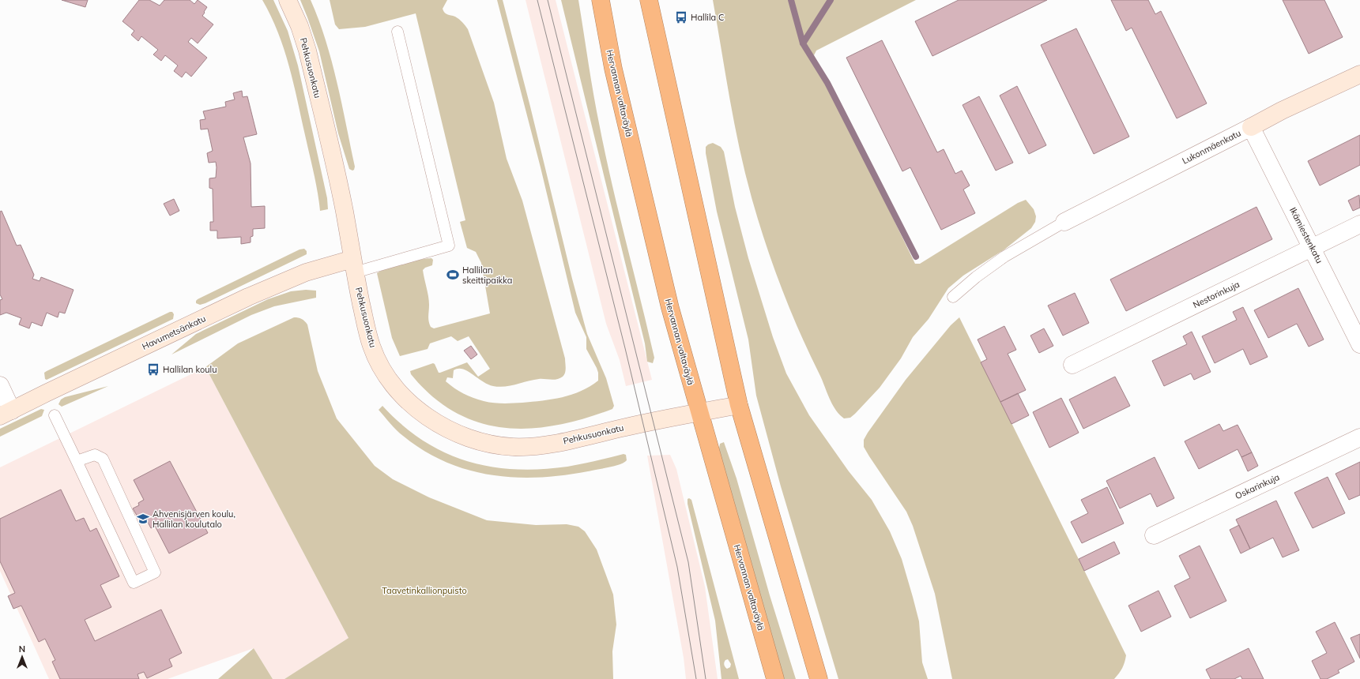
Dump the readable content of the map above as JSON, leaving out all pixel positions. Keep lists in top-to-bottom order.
{
  "streets": {
    "highway": ["Hervannan valtaväylä"],
    "main road": ["Pehkusuonkatu", "Lukonmäenkatu", "Havumetsänkatu"],
    "street": ["Ikämiestenkatu", "Nestorinkuja", "Oskarinkuja"]
  },
  "crossings": [
    ["Pehkusuonkatu", "Hervannan valtaväylä"],
    ["Pehkusuonkatu", "Havumetsänkatu"],
    ["Lukonmäenkatu", "Ikämiestenkatu"],
    ["Ikämiestenkatu", "Nestorinkuja"]
  ],
  "parks": ["Taavetinkallionpuisto"],
  "places": {
    "bus stop": ["Hallila C", "Hallilan koulu"],
    "sports": ["Hallilan skeittipaikka"],
    "school or university": ["Ahvenisjärven koulu, Hallilan koulutalo"]
  },
  "north": "top"
}
